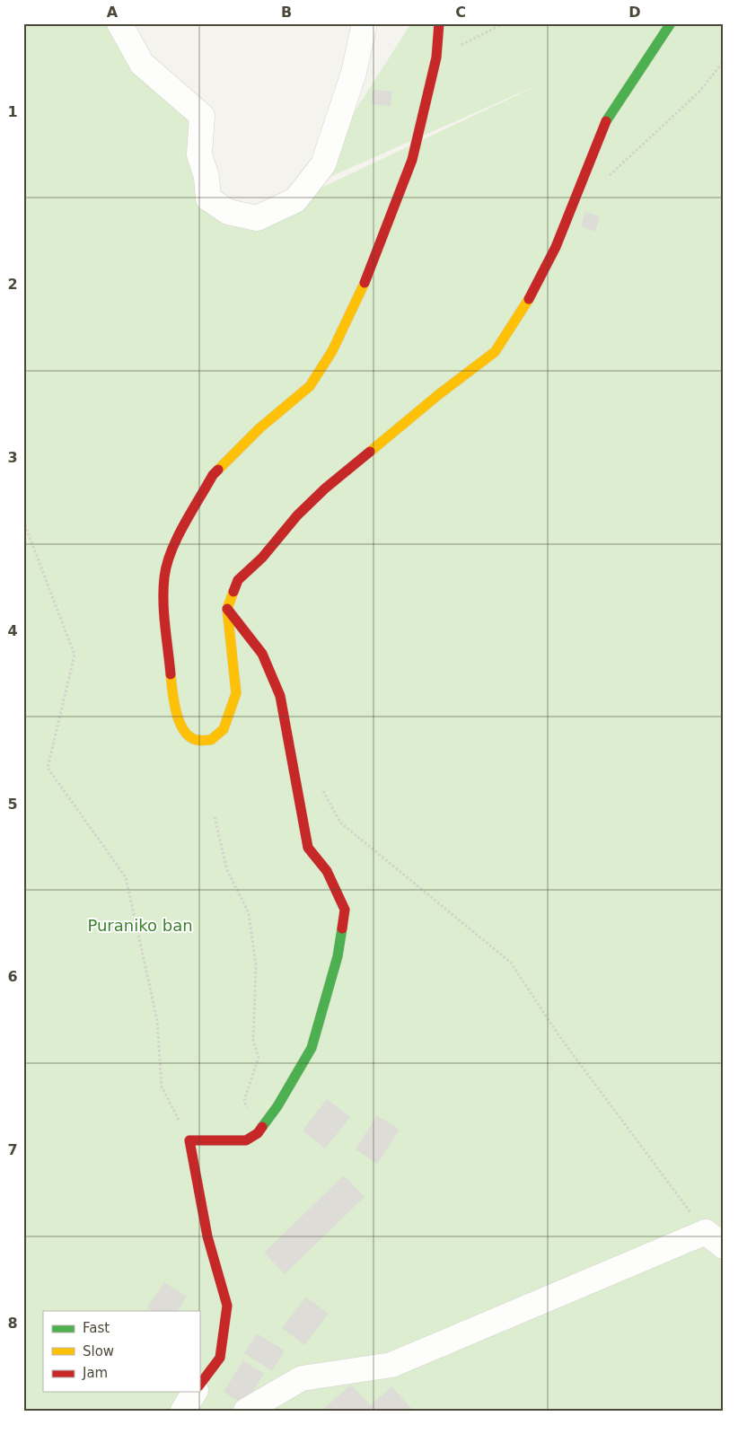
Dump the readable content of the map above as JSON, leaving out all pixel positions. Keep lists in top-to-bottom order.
{
  "parks": ["Puraniko ban"],
  "legend": ["Fast", "Slow", "Jam"],
  "grid": {
    "columns": [
      "A",
      "B",
      "C",
      "D"
    ],
    "rows": [
      "1",
      "2",
      "3",
      "4",
      "5",
      "6",
      "7",
      "8"
    ]
  }
}
